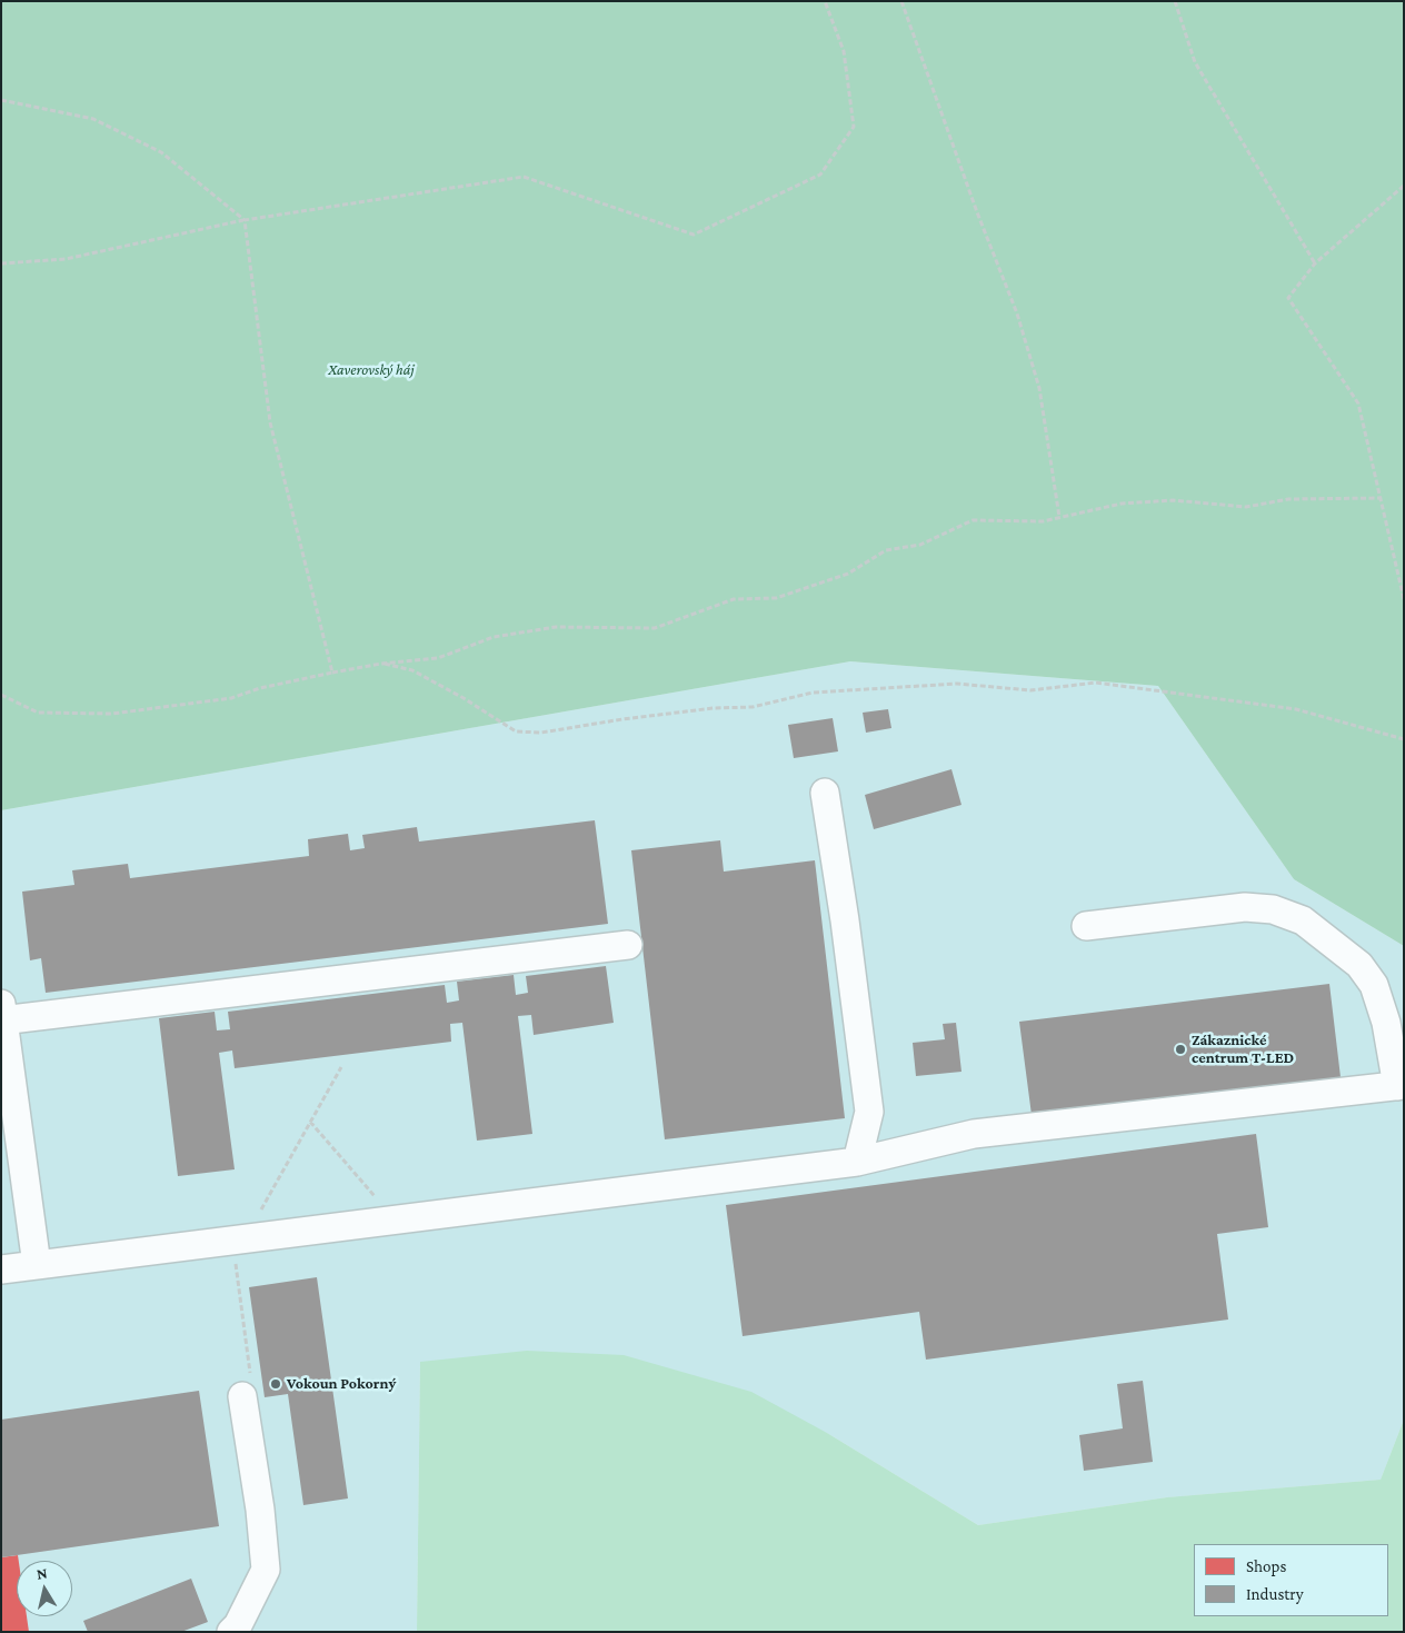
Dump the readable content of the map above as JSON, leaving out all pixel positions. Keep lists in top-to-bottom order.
{
  "parks": ["Xaverovský háj"],
  "places": ["Zákaznické centrum T-LED", "Vokoun Pokorný"],
  "legend": ["Shops", "Industry"],
  "north": "top"
}
